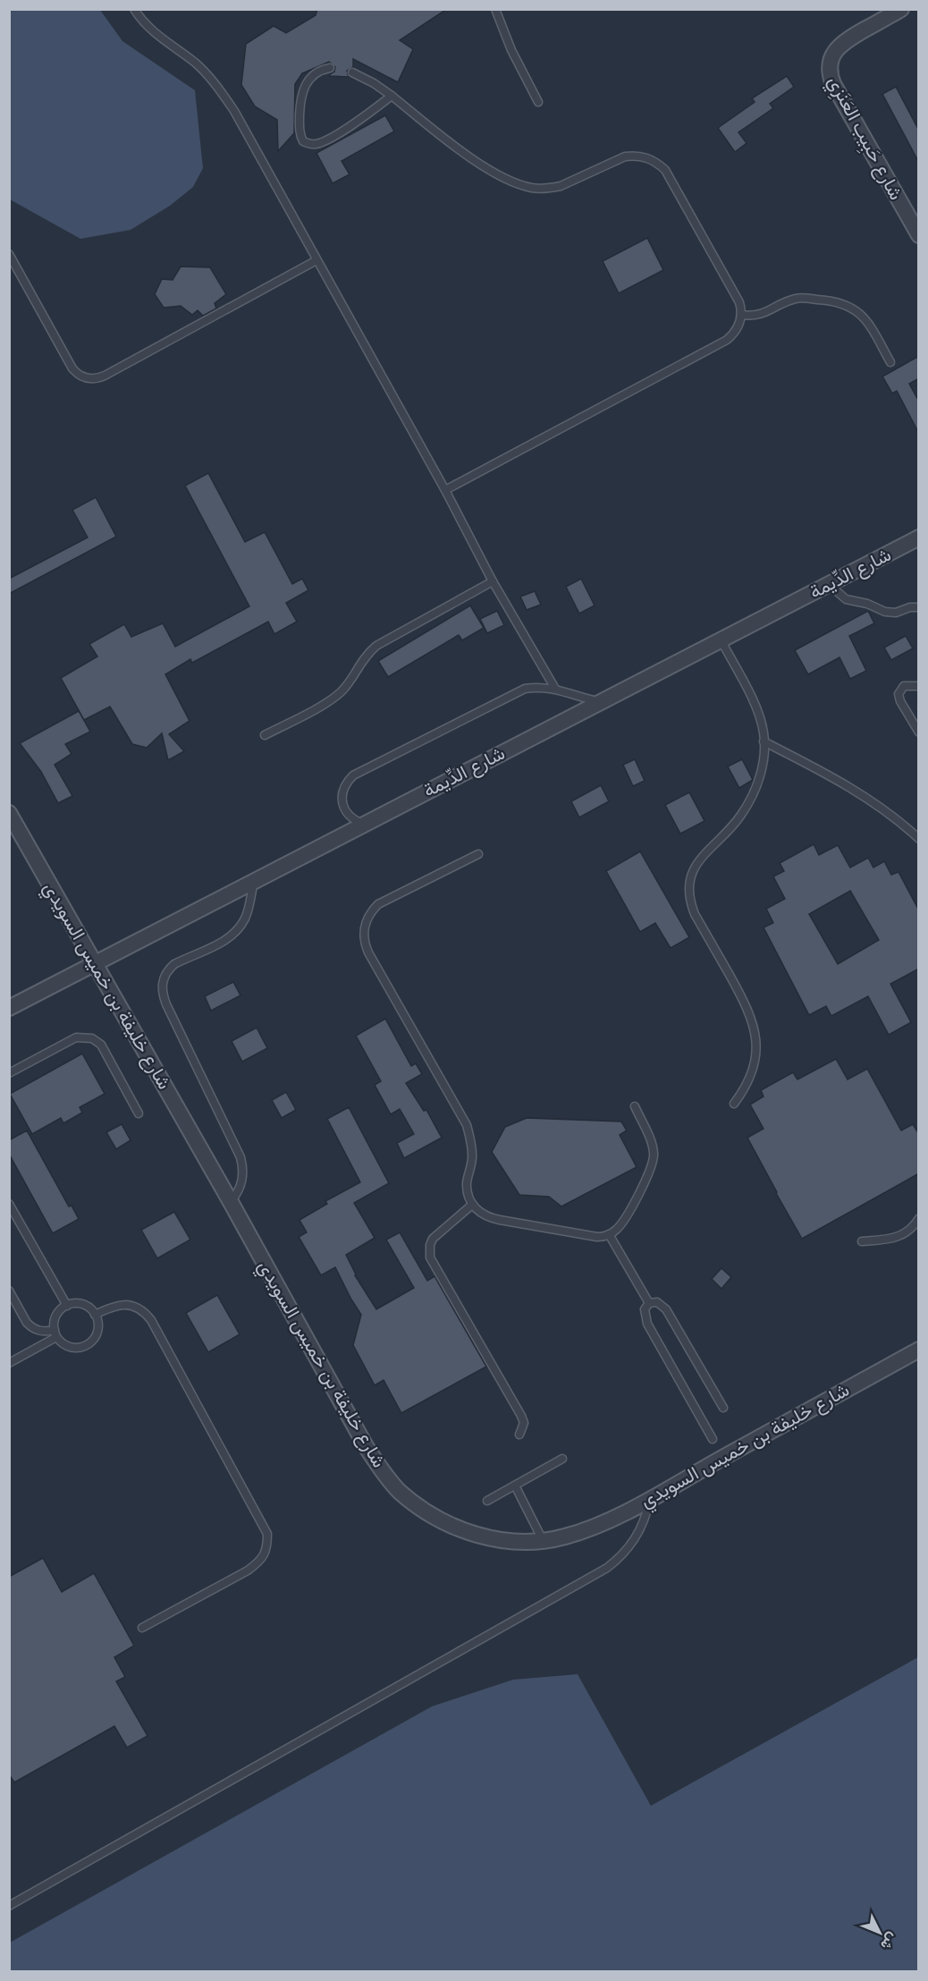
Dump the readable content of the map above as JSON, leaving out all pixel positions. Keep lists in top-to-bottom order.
{
  "streets": {
    "street": ["شارع حَبِيب العَنَزِي", "شارع الدِّيمة", "شارع خليفة بن خميس السويدي"]
  },
  "crossings": [
    ["شارع الدِّيمة", "شارع خليفة بن خميس السويدي"]
  ],
  "north": "bottom right"
}
